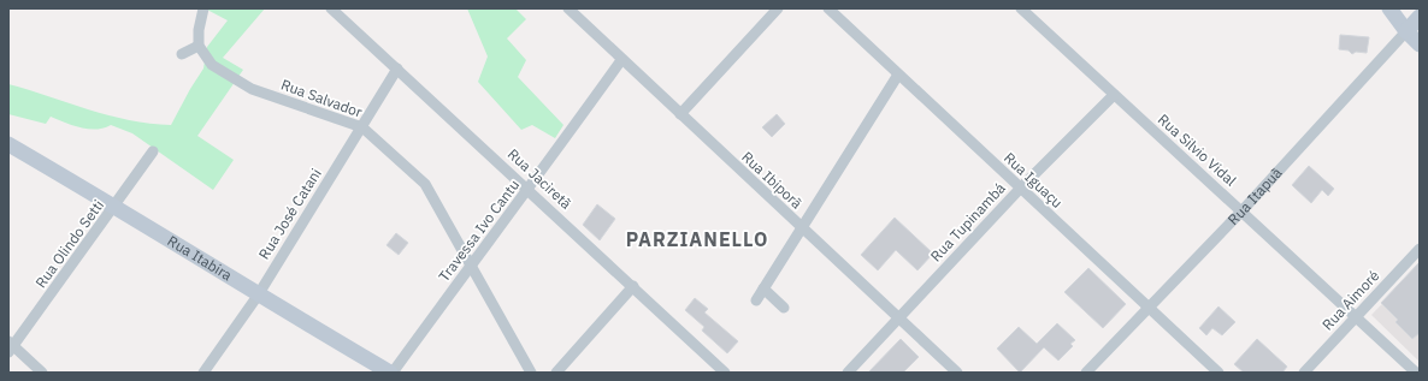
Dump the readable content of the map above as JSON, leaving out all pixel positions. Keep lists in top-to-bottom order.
{
  "streets": {
    "street": [
      "Rua Salvador",
      "Rua Silvio Vidal",
      "Rua Jaciretã",
      "Rua Ibiporã",
      "Rua Iguaçu",
      "Rua Itapuã",
      "Rua José Catani",
      "Rua Tupinambá",
      "Travessa Ivo Cantu",
      "Rua Olindo Setti",
      "Rua Itabira",
      "Rua Aimoré"
    ]
  },
  "crossings": [
    ["Rua Salvador", "Rua José Catani"],
    ["Rua Salvador", "Travessa Ivo Cantu"],
    ["Rua Silvio Vidal", "Rua Itapuã"],
    ["Rua Silvio Vidal", "Rua Tupinambá"],
    ["Rua Silvio Vidal", "Rua Aimoré"],
    ["Rua Jaciretã", "Rua José Catani"],
    ["Rua Jaciretã", "Travessa Ivo Cantu"],
    ["Rua Ibiporã", "Rua Tupinambá"],
    ["Rua Ibiporã", "Travessa Ivo Cantu"],
    ["Rua Iguaçu", "Rua Itapuã"],
    ["Rua Iguaçu", "Rua Tupinambá"],
    ["Rua José Catani", "Rua Itabira"],
    ["Travessa Ivo Cantu", "Rua Itabira"],
    ["Rua Olindo Setti", "Rua Itabira"]
  ],
  "districts": ["PARZIANELLO"]
}
